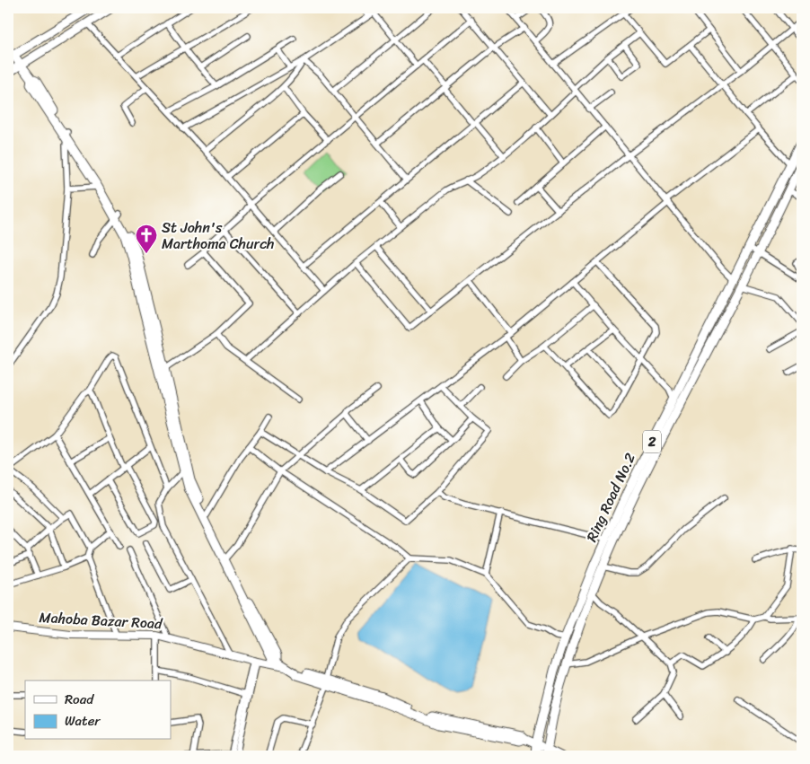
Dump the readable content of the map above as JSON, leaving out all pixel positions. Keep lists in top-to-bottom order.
{
  "streets": {
    "main road": ["2", "Ring Road No.2", "Mahoba Bazar Road"]
  },
  "crossings": [
    ["Ring Road No.2", "Mahoba Bazar Road"]
  ],
  "places": {
    "church": ["St John's Marthoma Church"]
  },
  "legend": ["Road", "Water"]
}
